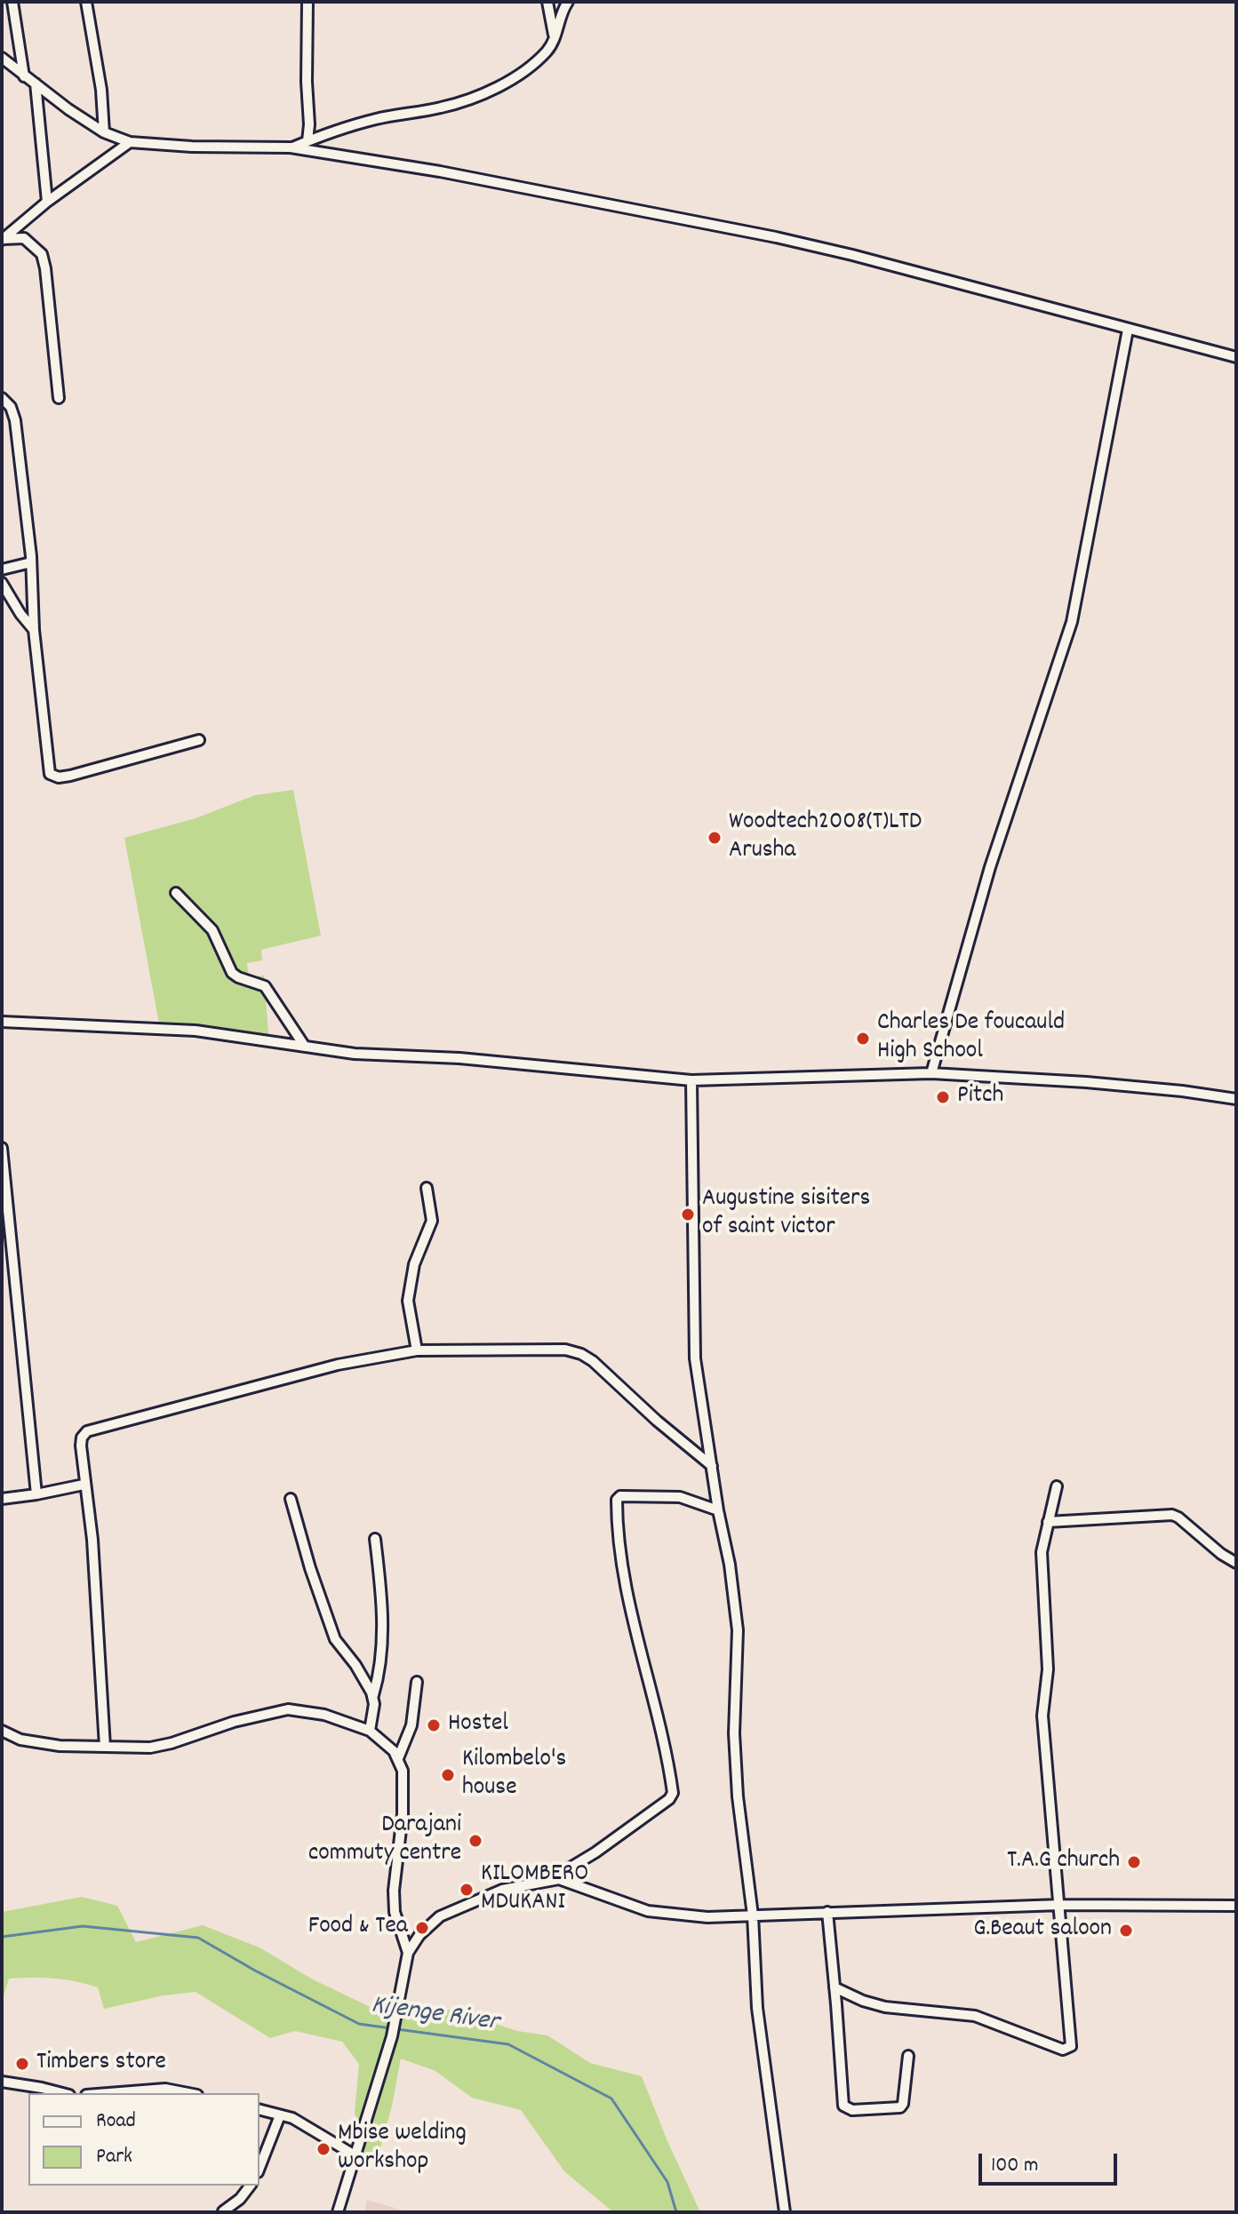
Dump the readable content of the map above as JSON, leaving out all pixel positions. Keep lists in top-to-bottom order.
{
  "water": ["Kijenge River"],
  "places": [
    "Woodtech2008(T)LTD Arusha",
    "Charles De foucauld High School",
    "Pitch",
    "Augustine sisiters of saint victor",
    "Hostel",
    "Kilombelo's house",
    "Darajani commuty centre",
    "T.A.G church",
    "KILOMBERO MDUKANI",
    "Food & Tea",
    "G.Beaut saloon",
    "Timbers store",
    "Mbise welding workshop"
  ],
  "legend": ["Road", "Park"],
  "scale_bar": "100 m"
}
